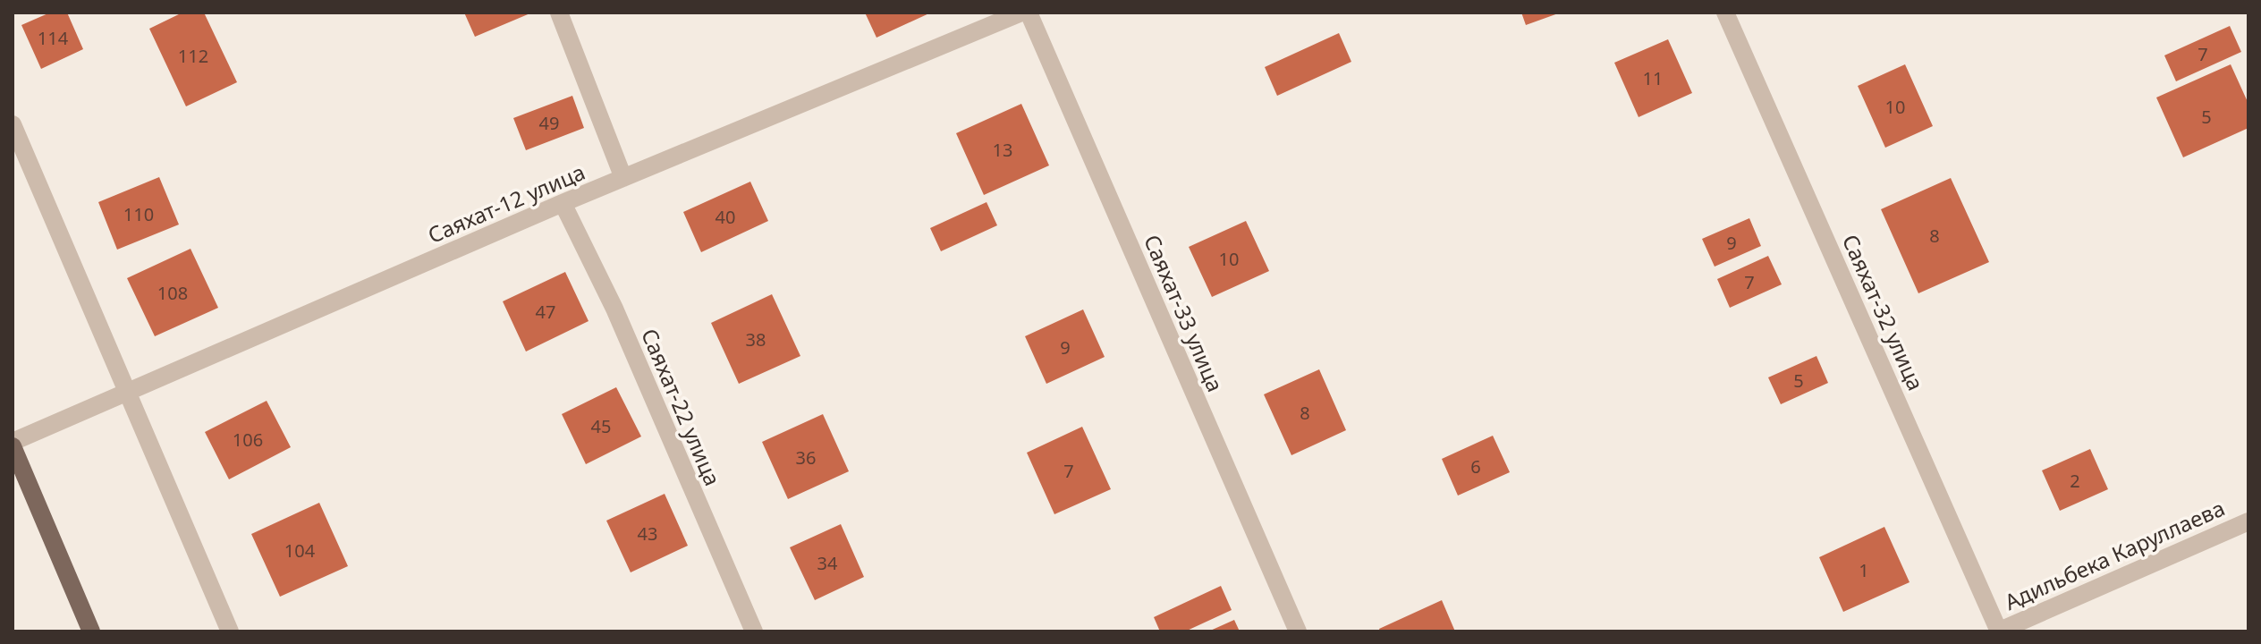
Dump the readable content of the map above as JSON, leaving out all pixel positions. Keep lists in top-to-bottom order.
{
  "streets": {
    "street": [
      "Саяхат-12 улица",
      "Саяхат-32 улица",
      "Саяхат-33 улица",
      "Саяхат-22 улица",
      "Адильбека Каруллаева"
    ]
  },
  "crossings": [
    ["Саяхат-12 улица", "Саяхат-22 улица"],
    ["Саяхат-32 улица", "Адильбека Каруллаева"]
  ],
  "house_numbers": [
    "114",
    "7",
    "112",
    "11",
    "10",
    "5",
    "49",
    "13",
    "110",
    "40",
    "8",
    "9",
    "10",
    "7",
    "108",
    "47",
    "38",
    "9",
    "5",
    "8",
    "45",
    "106",
    "36",
    "6",
    "7",
    "2",
    "43",
    "104",
    "34",
    "1"
  ]
}
